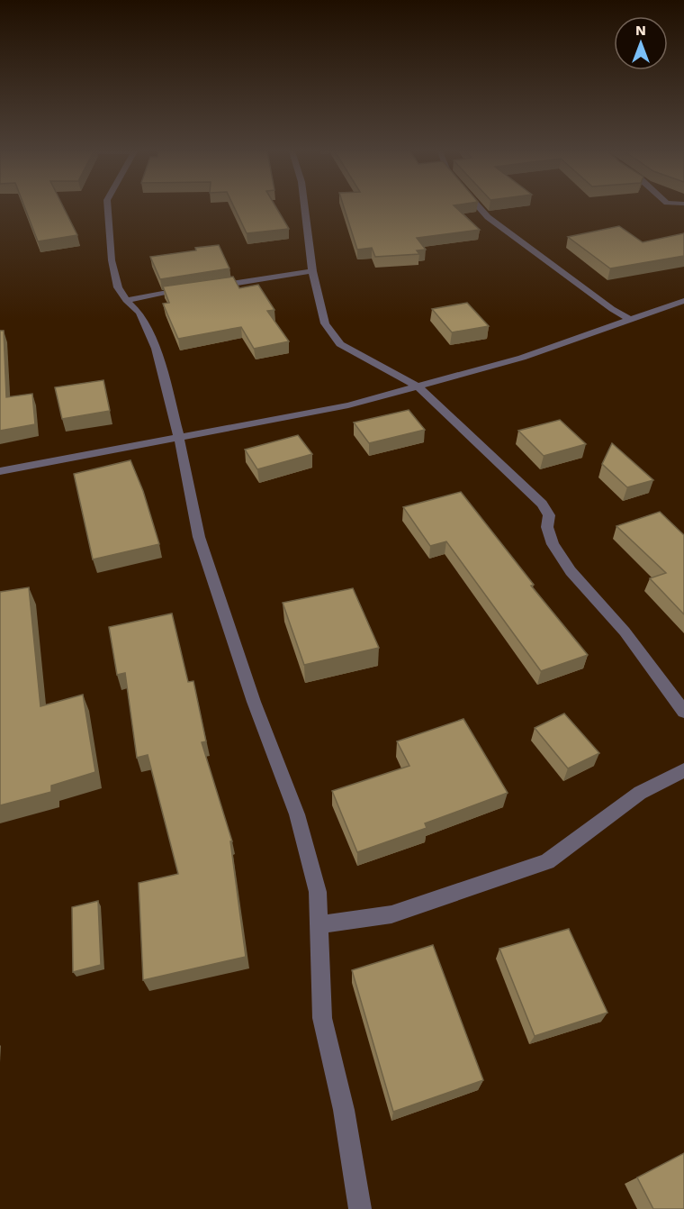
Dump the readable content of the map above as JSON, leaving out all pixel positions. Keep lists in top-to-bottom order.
{
  "north": "top"
}
